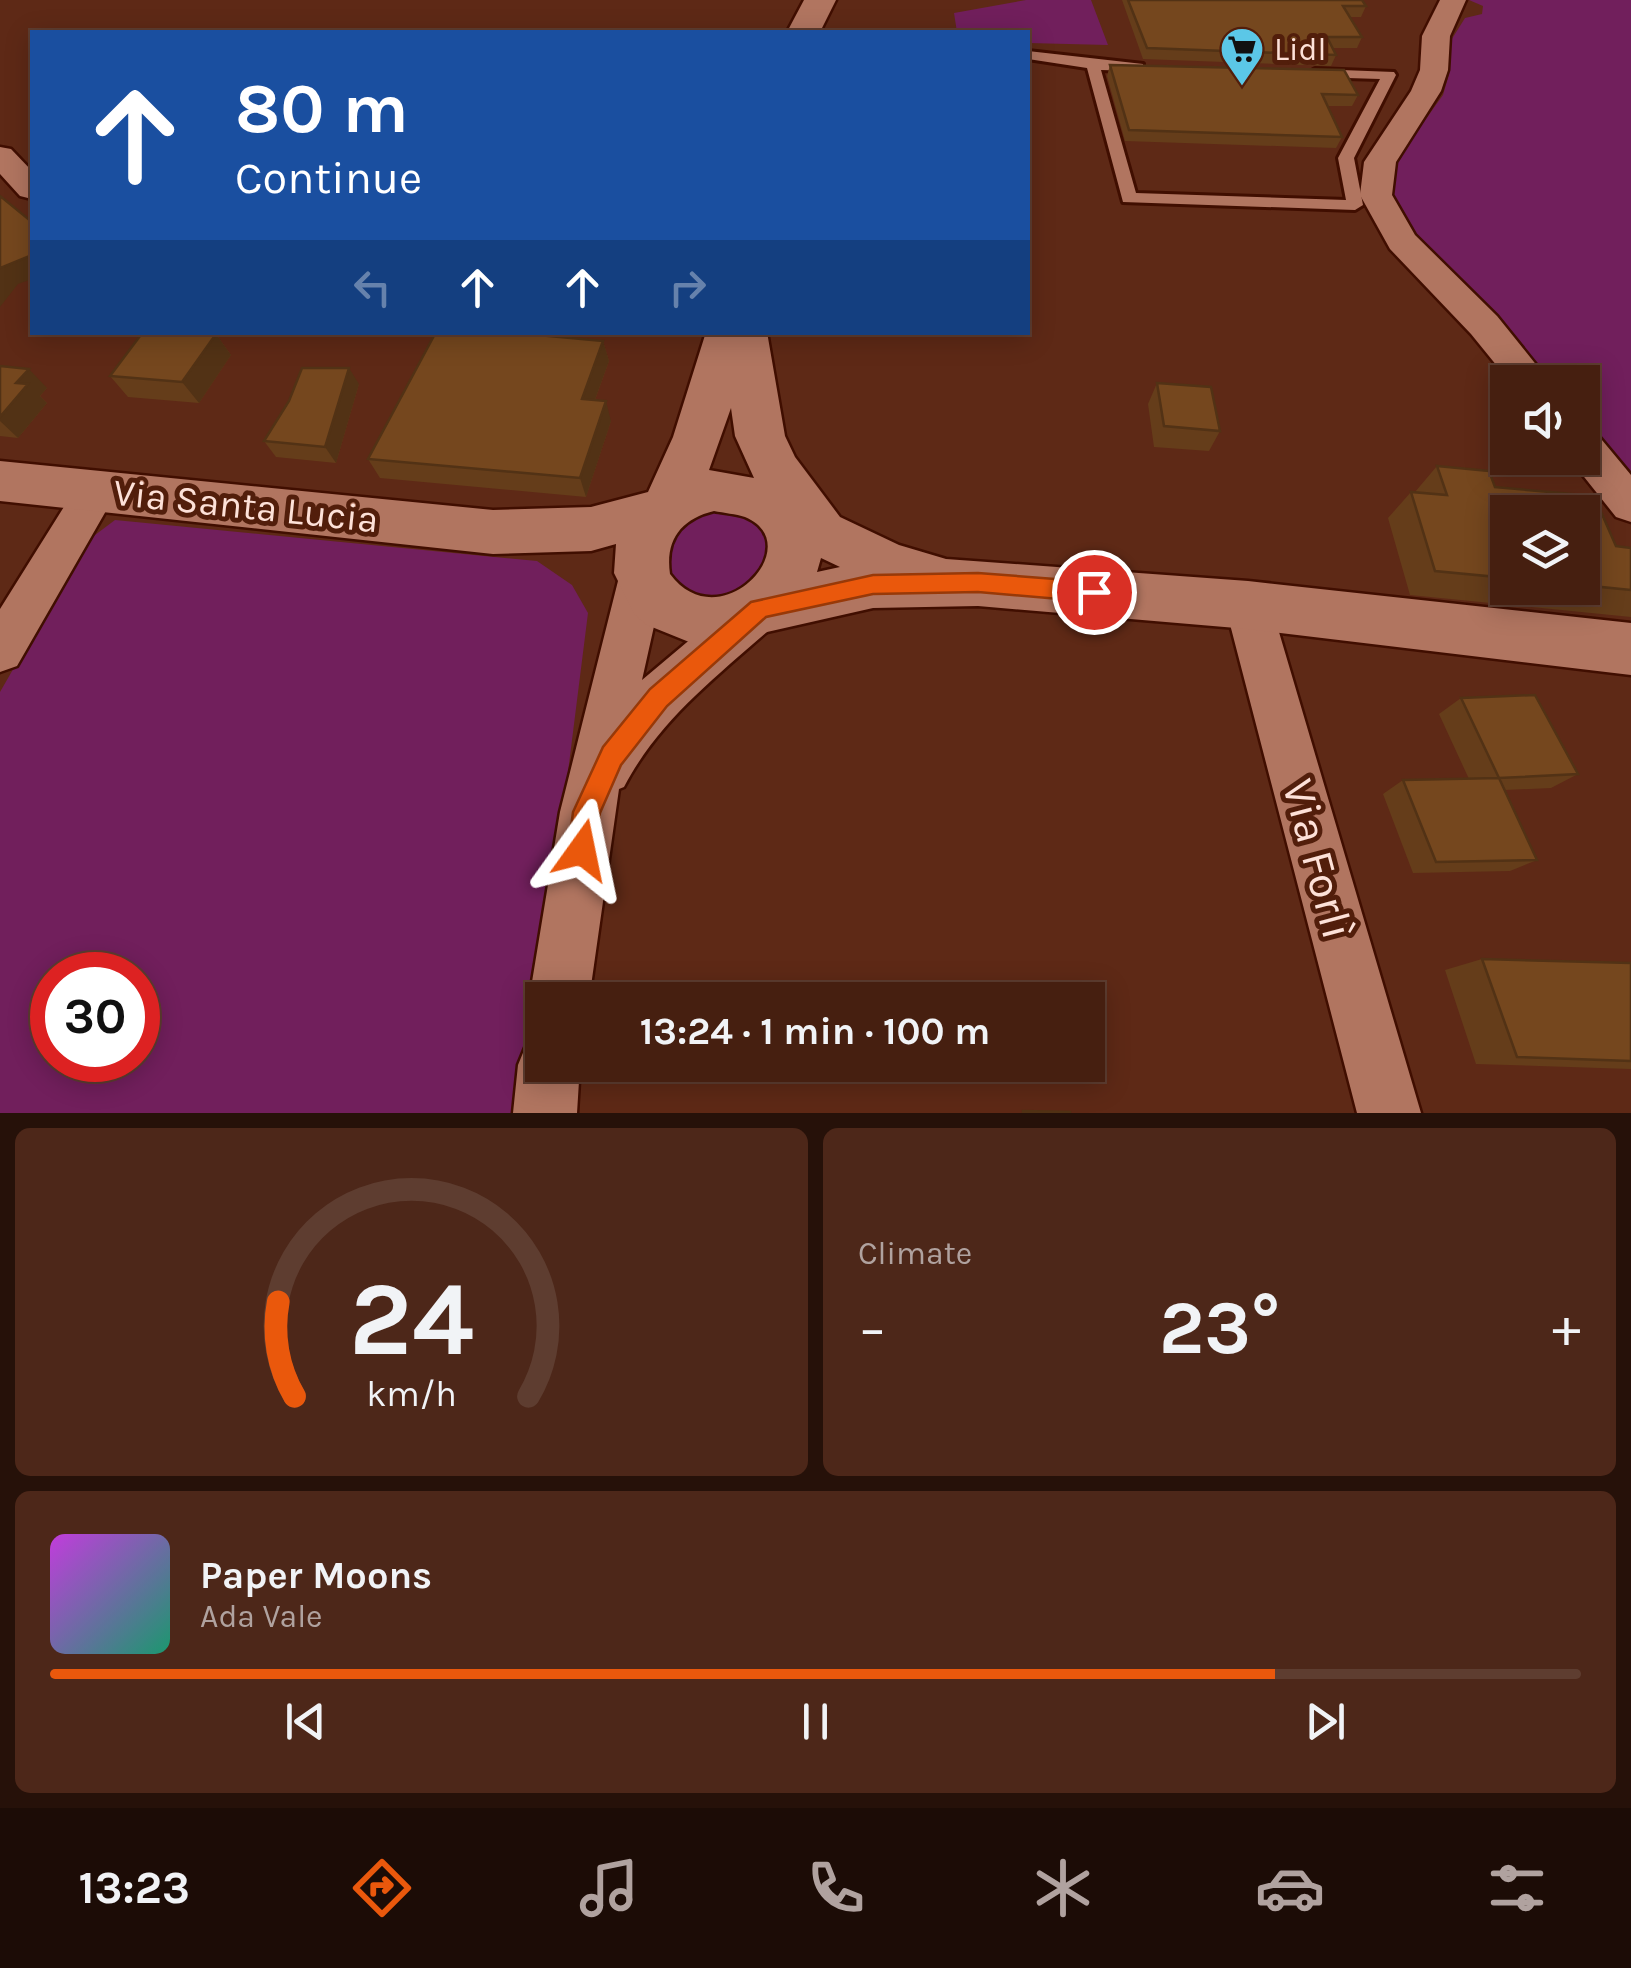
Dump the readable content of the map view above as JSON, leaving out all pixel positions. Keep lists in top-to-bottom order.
{
  "streets": {
    "main road": ["Via Santa Lucia"],
    "street": ["Via Forlì"]
  },
  "places": {
    "supermarket": ["Lidl"]
  },
  "page": {
    "turn": ["80 m", "Continue"],
    "limit": "30",
    "trip": "13:24 · 1 min · 100 m",
    "tile": "Climate",
    "heat": ["−", "23°", "+"],
    "song": ["Paper Moons", "Ada Vale"],
    "tabs": "13:23",
    "gauge": ["24", "km/h"]
  }
}
